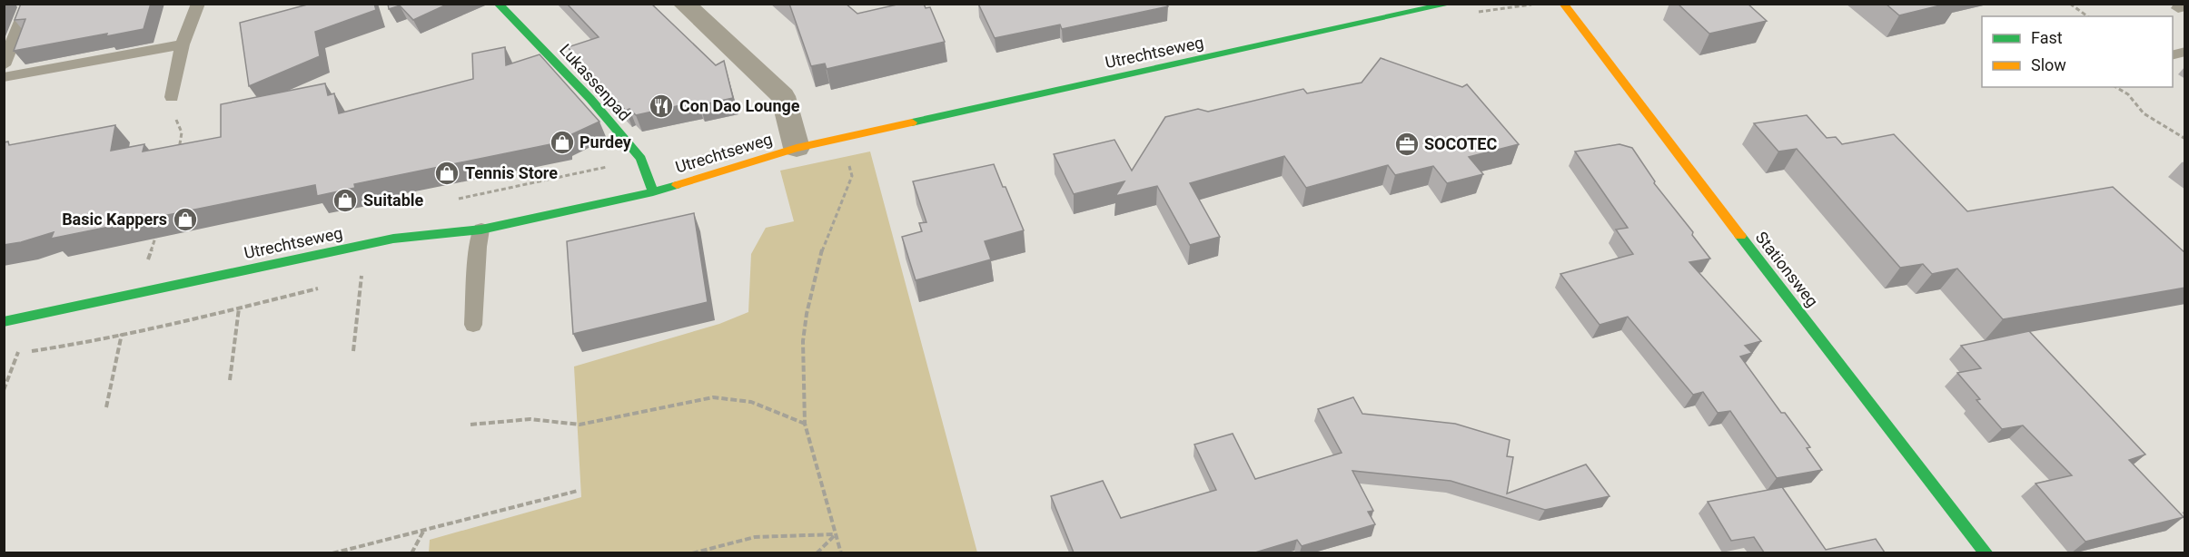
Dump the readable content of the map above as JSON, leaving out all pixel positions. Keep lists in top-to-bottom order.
{
  "streets": {
    "main road": ["Utrechtseweg", "Lukassenpad", "Stationsweg"]
  },
  "crossings": [
    ["Utrechtseweg", "Lukassenpad"]
  ],
  "places": {
    "restaurant": ["Con Dao Lounge"],
    "shop": [
      "Purdey",
      "Tennis Store",
      "Suitable",
      "Basic Kappers"
    ],
    "office": ["SOCOTEC"]
  },
  "legend": ["Fast", "Slow"]
}
